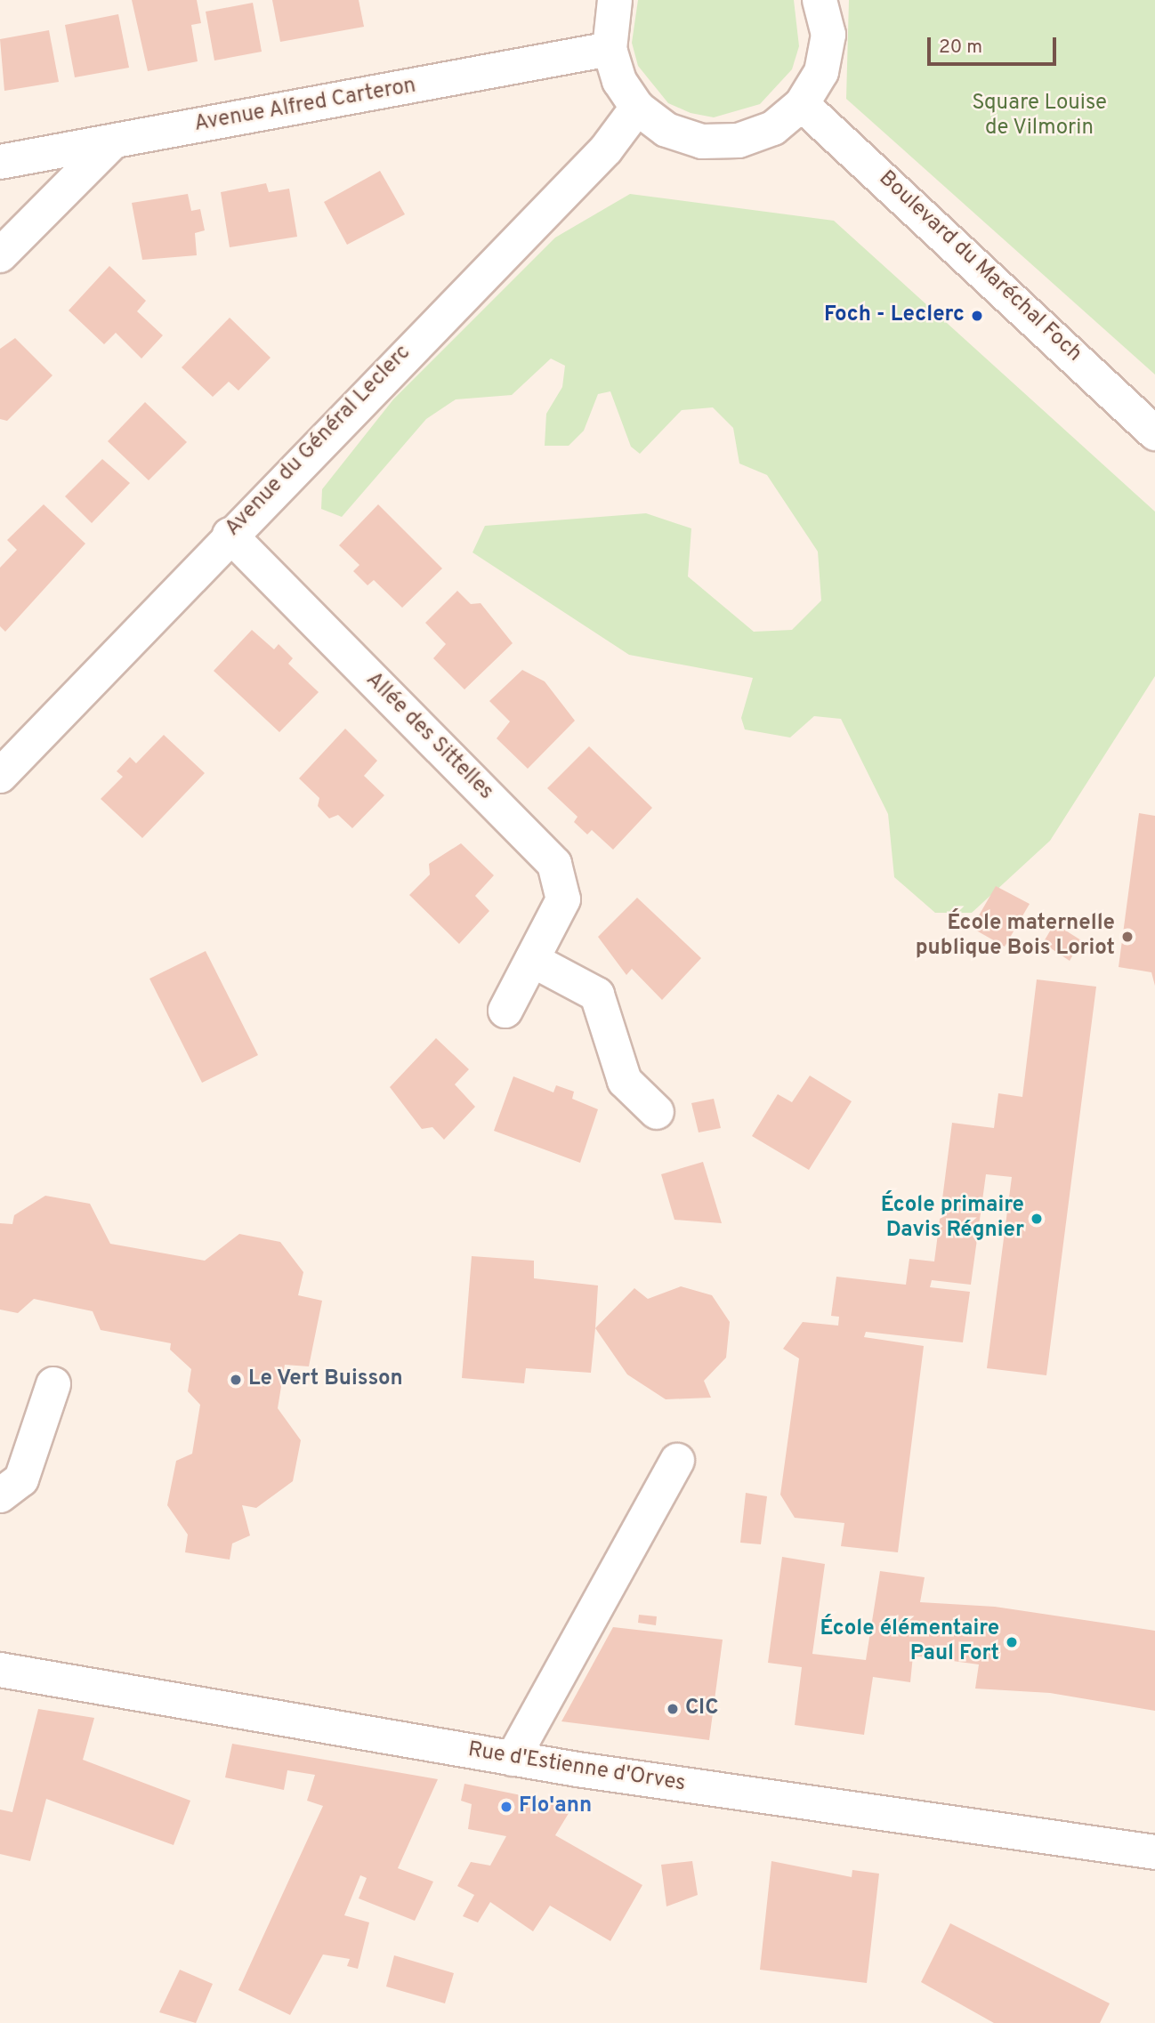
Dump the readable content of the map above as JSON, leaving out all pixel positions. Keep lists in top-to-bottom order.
{
  "streets": {
    "street": [
      "Avenue Alfred Carteron",
      "Boulevard du Maréchal Foch",
      "Avenue du Général Leclerc",
      "Allée des Sittelles",
      "Rue d'Estienne d'Orves"
    ]
  },
  "crossings": [
    ["Avenue du Général Leclerc", "Allée des Sittelles"]
  ],
  "parks": ["Square Louise de Vilmorin"],
  "places": [
    "Foch - Leclerc",
    "École maternelle publique Bois Loriot",
    "École primaire Davis Régnier",
    "Le Vert Buisson",
    "École élémentaire Paul Fort",
    "CIC",
    "Flo'ann"
  ],
  "scale_bar": "20 m"
}
